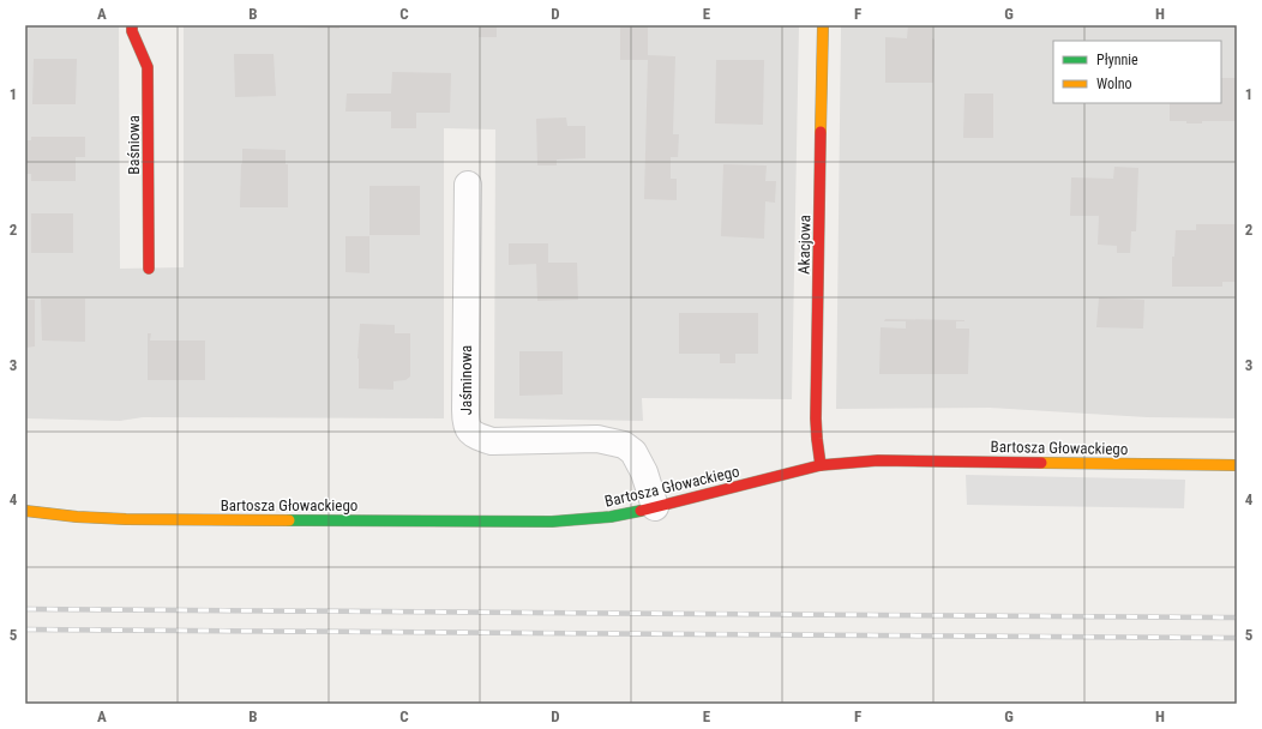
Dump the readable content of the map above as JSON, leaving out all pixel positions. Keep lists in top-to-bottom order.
{
  "streets": {
    "street": [
      "Baśniowa",
      "Akacjowa",
      "Jaśminowa",
      "Bartosza Głowackiego"
    ]
  },
  "crossings": [
    ["Akacjowa", "Bartosza Głowackiego"],
    ["Jaśminowa", "Bartosza Głowackiego"]
  ],
  "legend": ["Płynnie", "Wolno"],
  "grid": {
    "columns": [
      "A",
      "B",
      "C",
      "D",
      "E",
      "F",
      "G",
      "H"
    ],
    "rows": [
      "1",
      "2",
      "3",
      "4",
      "5"
    ]
  }
}
